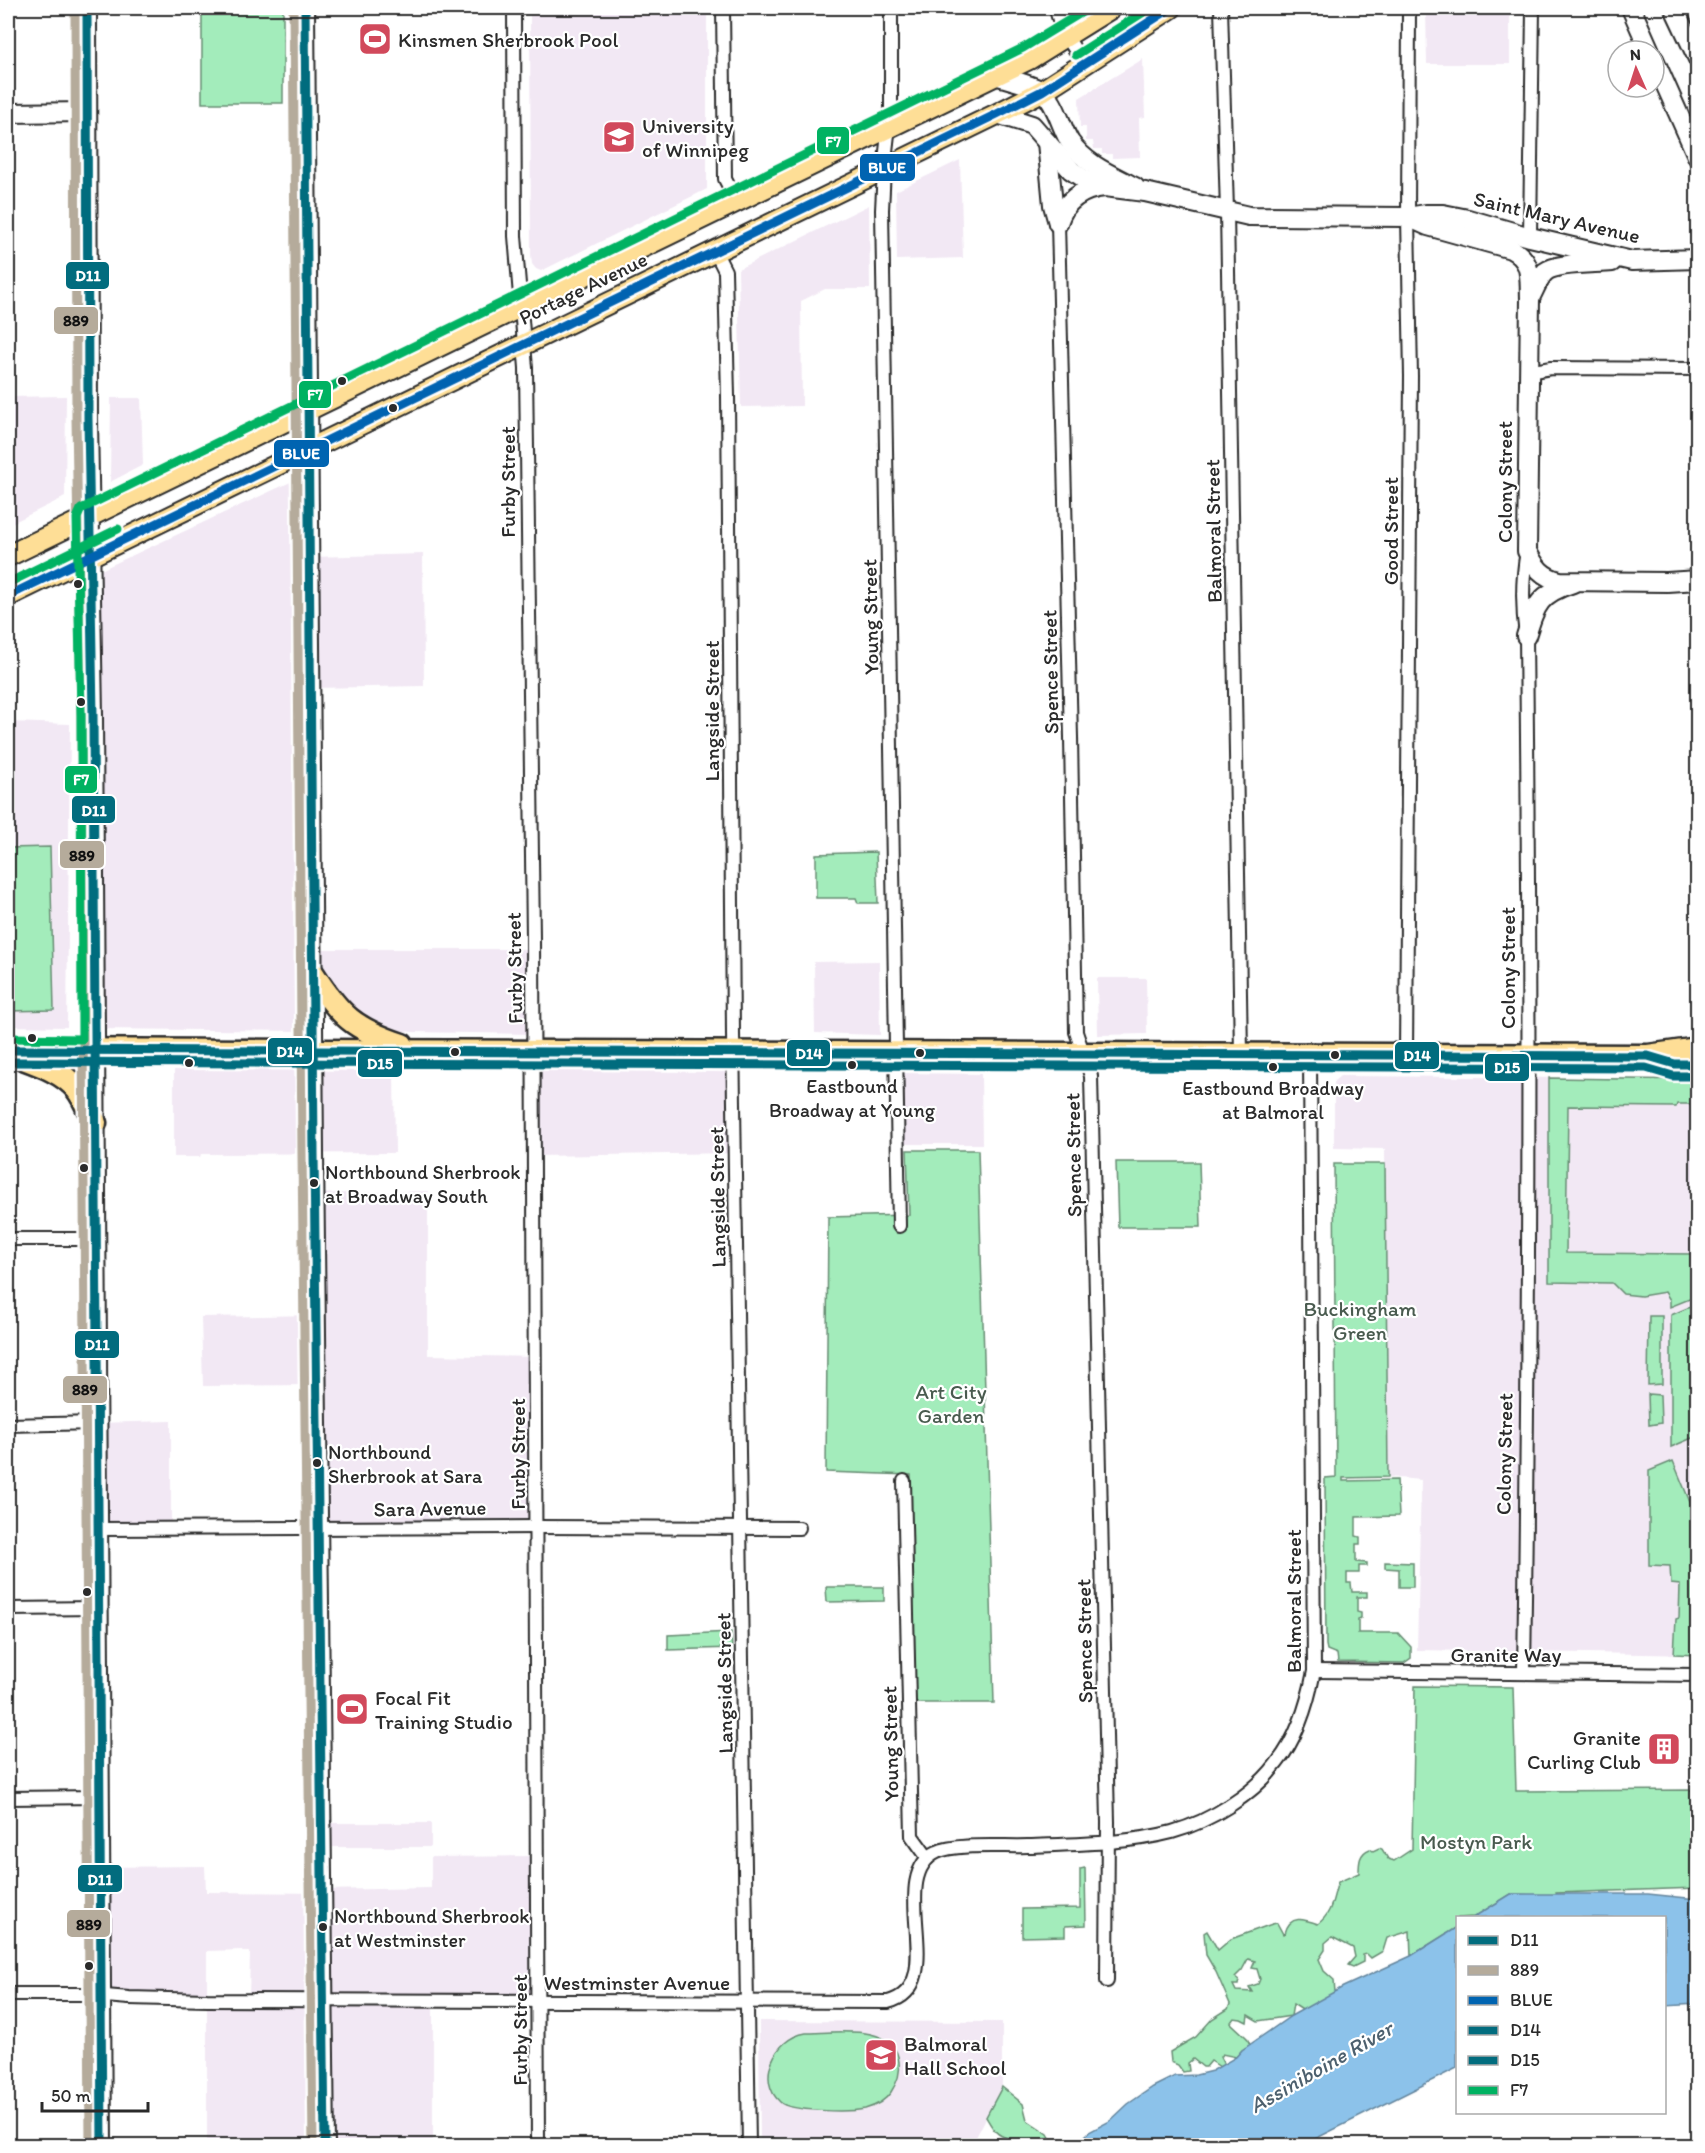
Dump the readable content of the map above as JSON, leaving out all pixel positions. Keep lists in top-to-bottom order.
{
  "streets": {
    "main road": ["Saint Mary Avenue", "Portage Avenue", "Colony Street"],
    "street": [
      "Furby Street",
      "Balmoral Street",
      "Good Street",
      "Young Street",
      "Spence Street",
      "Langside Street",
      "Sara Avenue",
      "Granite Way",
      "Westminster Avenue"
    ]
  },
  "crossings": [
    ["Saint Mary Avenue", "Portage Avenue"],
    ["Saint Mary Avenue", "Colony Street"],
    ["Saint Mary Avenue", "Balmoral Street"],
    ["Saint Mary Avenue", "Good Street"],
    ["Portage Avenue", "Furby Street"],
    ["Portage Avenue", "Young Street"],
    ["Portage Avenue", "Langside Street"],
    ["Furby Street", "Sara Avenue"],
    ["Furby Street", "Westminster Avenue"],
    ["Colony Street", "Granite Way"],
    ["Balmoral Street", "Young Street"],
    ["Balmoral Street", "Spence Street"],
    ["Balmoral Street", "Granite Way"],
    ["Balmoral Street", "Westminster Avenue"],
    ["Young Street", "Westminster Avenue"],
    ["Langside Street", "Sara Avenue"],
    ["Langside Street", "Westminster Avenue"]
  ],
  "water": ["Assiniboine River"],
  "parks": ["Buckingham Green", "Art City Garden", "Mostyn Park"],
  "places": {
    "sports": ["Kinsmen Sherbrook Pool", "Focal Fit Training Studio"],
    "school or university": ["University of Winnipeg", "Balmoral Hall School"],
    "other": [
      "Eastbound Broadway at Young",
      "Eastbound Broadway at Balmoral",
      "Northbound Sherbrook at Broadway South",
      "Northbound Sherbrook at Sara",
      "Northbound Sherbrook at Westminster"
    ],
    "building": ["Granite Curling Club"]
  },
  "lines": [
    "transit line D11",
    "transit line 889",
    "transit line BLUE",
    "transit line F7",
    "transit line D14",
    "transit line D15"
  ],
  "legend": [
    "D11",
    "889",
    "BLUE",
    "D14",
    "D15",
    "F7"
  ],
  "scale_bar": "50 m",
  "north": "top"
}
